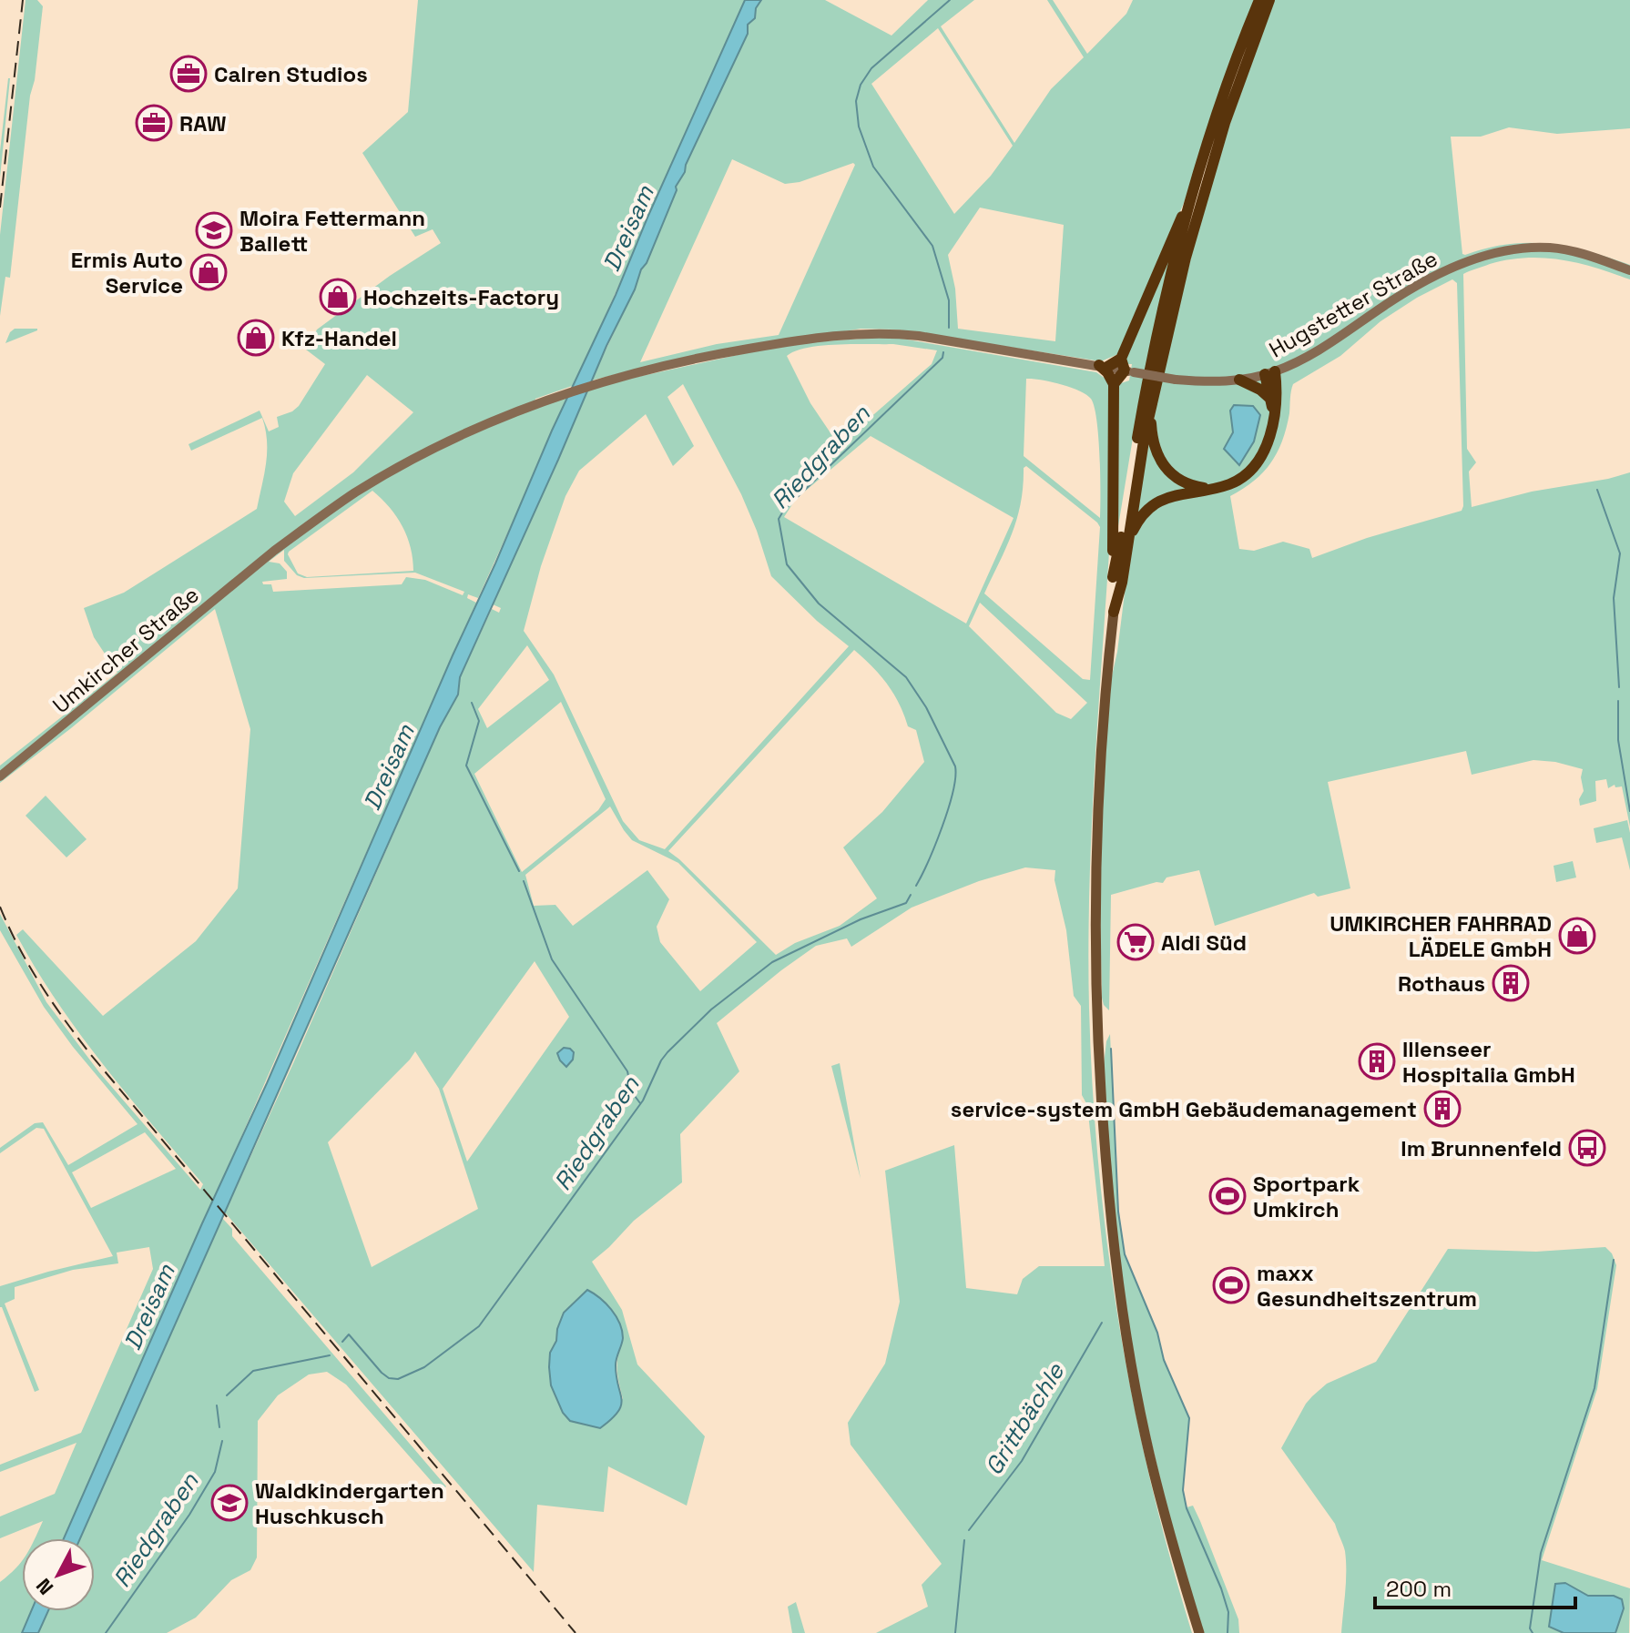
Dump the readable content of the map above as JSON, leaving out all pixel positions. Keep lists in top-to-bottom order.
{
  "streets": {
    "main road": ["Hugstetter Straße", "Umkircher Straße"]
  },
  "crossings": [
    ["Hugstetter Straße", "Umkircher Straße"]
  ],
  "water": ["Dreisam", "Riedgraben", "Grittbächle"],
  "places": {
    "office": ["Calren Studios", "RAW"],
    "school or university": ["Moira Fettermann Ballett", "Waldkindergarten Huschkusch"],
    "shop": [
      "Ermis Auto Service",
      "Hochzeits-Factory",
      "Kfz-Handel",
      "UMKIRCHER FAHRRAD LÄDELE GmbH"
    ],
    "supermarket": ["Aldi Süd"],
    "building": ["Rothaus", "Illenseer Hospitalia GmbH", "service-system GmbH Gebäudemanagement"],
    "bus stop": ["Im Brunnenfeld"],
    "sports": ["Sportpark Umkirch", "maxx Gesundheitszentrum"]
  },
  "scale_bar": "200 m",
  "north": "bottom left"
}
